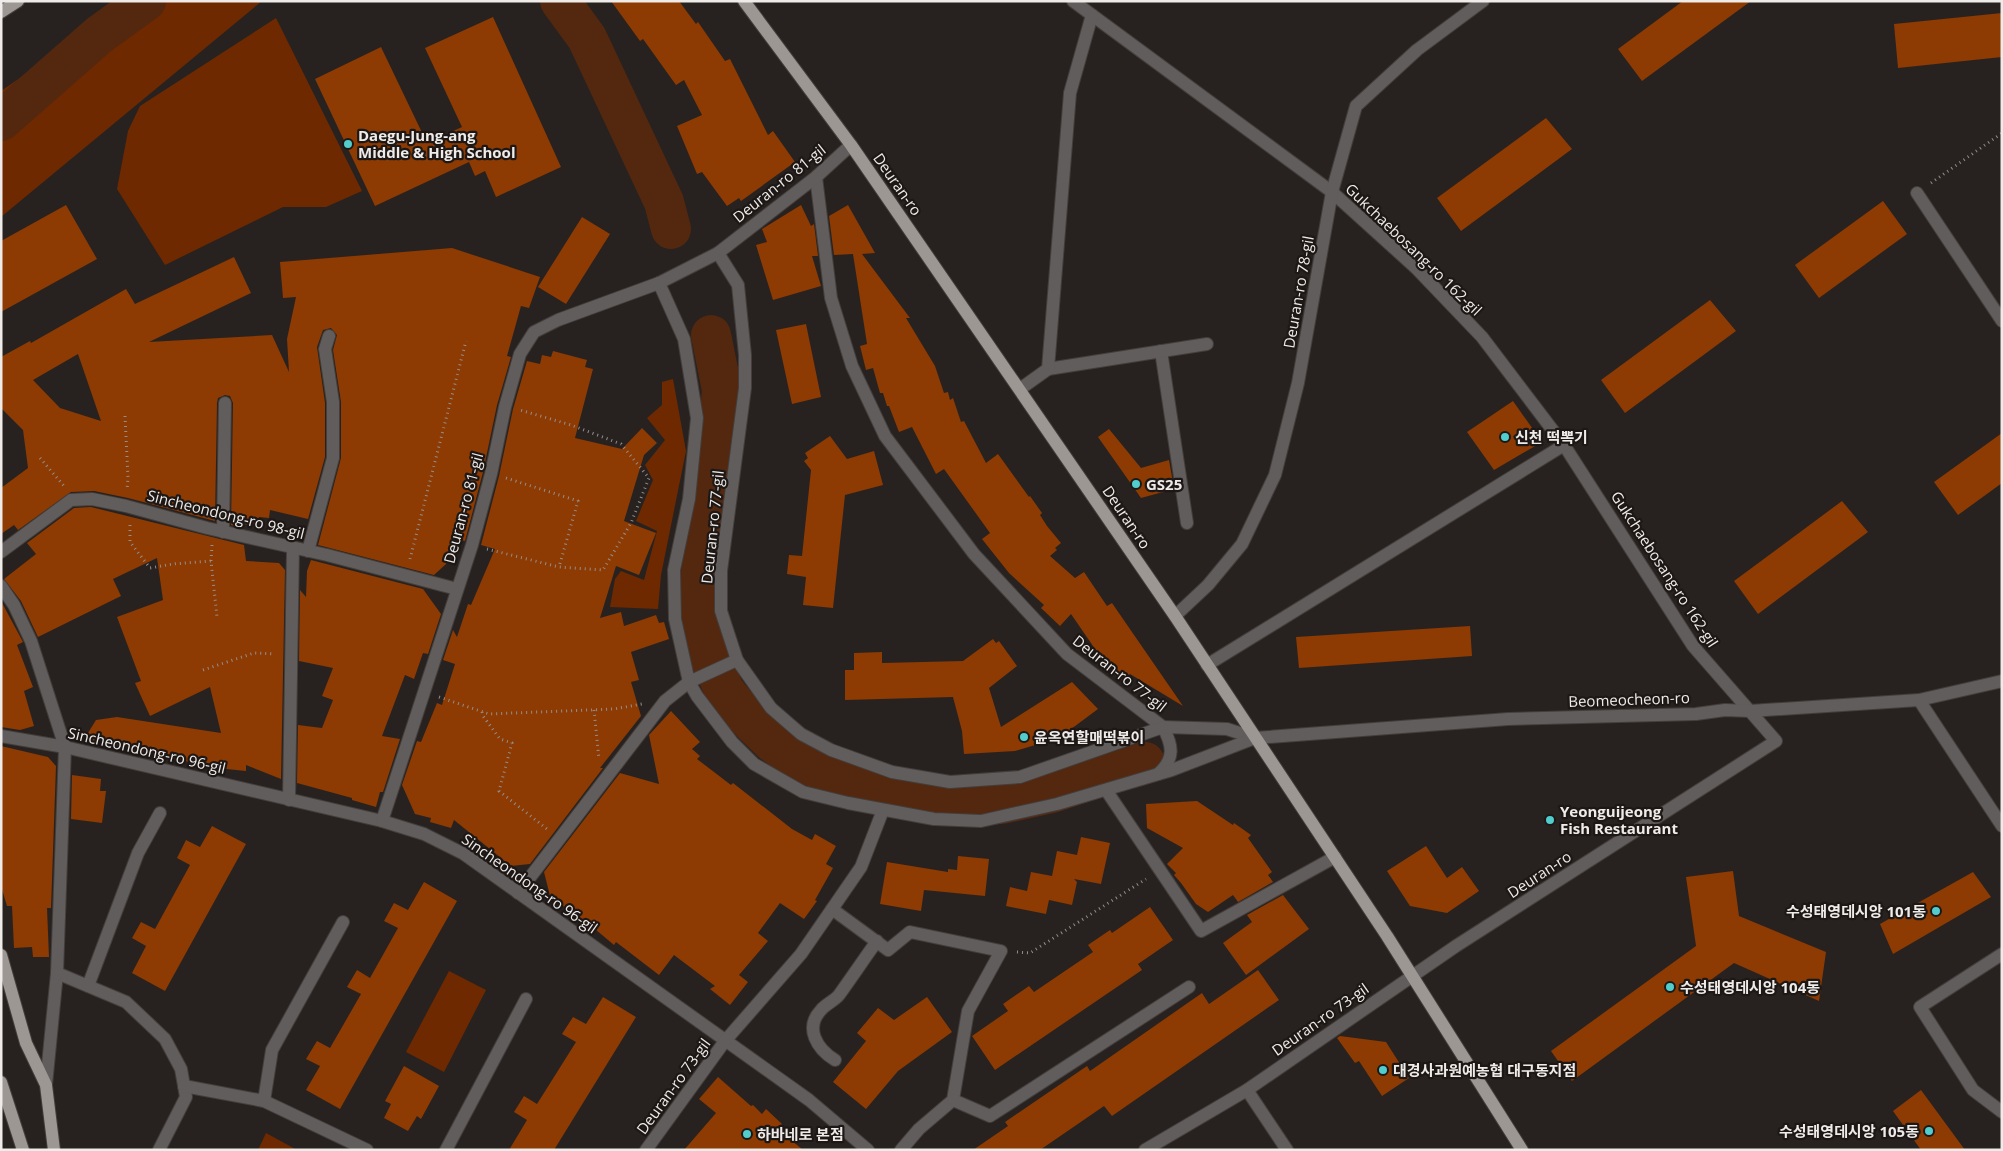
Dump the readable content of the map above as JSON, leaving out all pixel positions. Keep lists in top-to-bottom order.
{
  "streets": {
    "main road": ["Deuran-ro"],
    "street": [
      "Deuran-ro 81-gil",
      "Gukchaebosang-ro 162-gil",
      "Deuran-ro 78-gil",
      "Sincheondong-ro 98-gil",
      "Deuran-ro 77-gil",
      "Beomeocheon-ro",
      "Sincheondong-ro 96-gil",
      "Deuran-ro 73-gil"
    ]
  },
  "crossings": [
    ["Deuran-ro 81-gil", "Deuran-ro"],
    ["Deuran-ro 81-gil", "Sincheondong-ro 98-gil"],
    ["Deuran-ro 81-gil", "Deuran-ro 77-gil"],
    ["Deuran-ro 81-gil", "Sincheondong-ro 96-gil"],
    ["Deuran-ro", "Gukchaebosang-ro 162-gil"],
    ["Deuran-ro", "Deuran-ro 78-gil"],
    ["Deuran-ro", "Deuran-ro 77-gil"],
    ["Deuran-ro", "Beomeocheon-ro"],
    ["Deuran-ro", "Deuran-ro 73-gil"],
    ["Gukchaebosang-ro 162-gil", "Deuran-ro 78-gil"],
    ["Gukchaebosang-ro 162-gil", "Beomeocheon-ro"],
    ["Deuran-ro 77-gil", "Beomeocheon-ro"],
    ["Sincheondong-ro 96-gil", "Deuran-ro 73-gil"]
  ],
  "places": [
    "Daegu-Jung-ang Middle & High School",
    "신천 떡뽁기",
    "GS25",
    "윤옥연할매떡볶이",
    "Yeonguijeong Fish Restaurant",
    "수성태영데시앙 101동",
    "수성태영데시앙 104동",
    "대경사과원예농협 대구동지점",
    "수성태영데시앙 105동",
    "하바네로 본점"
  ]
}
